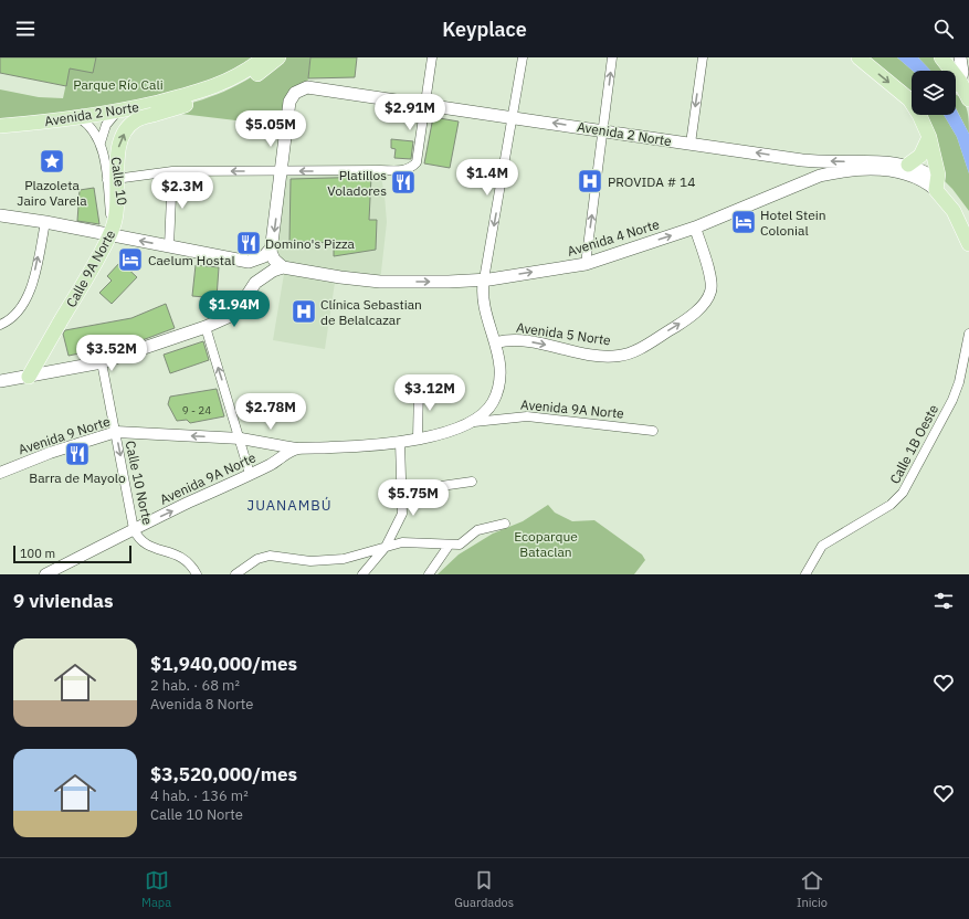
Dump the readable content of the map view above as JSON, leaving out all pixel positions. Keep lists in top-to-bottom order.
{
  "streets": {
    "main road": ["Avenida 2 Norte", "Avenida 4 Norte", "Calle 9A Norte"],
    "street": [
      "Calle 10",
      "Avenida 5 Norte",
      "Avenida 9A Norte",
      "Avenida 9 Norte",
      "Calle 1B Oeste",
      "Calle 10 Norte"
    ]
  },
  "crossings": [
    ["Avenida 2 Norte", "Calle 10"],
    ["Avenida 2 Norte", "Avenida 4 Norte"],
    ["Avenida 4 Norte", "Avenida 5 Norte"],
    ["Avenida 9A Norte", "Avenida 9 Norte"],
    ["Avenida 9A Norte", "Calle 10 Norte"],
    ["Avenida 9 Norte", "Calle 10 Norte"]
  ],
  "one_way": [
    "Avenida 4 Norte",
    "Calle 9A Norte",
    "Avenida 9 Norte",
    "Calle 10 Norte"
  ],
  "districts": ["JUANAMBÚ"],
  "parks": ["Parque Río Cali", "Ecoparque Bataclan"],
  "places": {
    "place": ["Plazoleta Jairo Varela"],
    "hospital": ["PROVIDA # 14", "Clínica Sebastian de Belalcazar"],
    "restaurant": ["Platillos Voladores", "Domino's Pizza", "Barra de Mayolo"],
    "hotel": ["Hotel Stein Colonial", "Caelum Hostal"]
  },
  "house_numbers": ["9 - 24"],
  "scale_bar": "100 m",
  "page": {
    "header": "Keyplace",
    "price": [
      "$2.91M",
      "$5.05M",
      "$1.4M",
      "$2.3M",
      "$1.94M",
      "$3.52M",
      "$3.12M",
      "$2.78M",
      "$5.75M"
    ],
    "scale": "100 m",
    "heading": "9 viviendas",
    "list": [
      {
        "name": "$1,940,000/mes",
        "note": "2 hab. · 68 m² · Avenida 8 Norte"
      },
      {
        "name": "$3,520,000/mes",
        "note": "4 hab. · 136 m² · Calle 10 Norte"
      }
    ],
    "tabs": ["Mapa", "Guardados", "Inicio"]
  }
}
